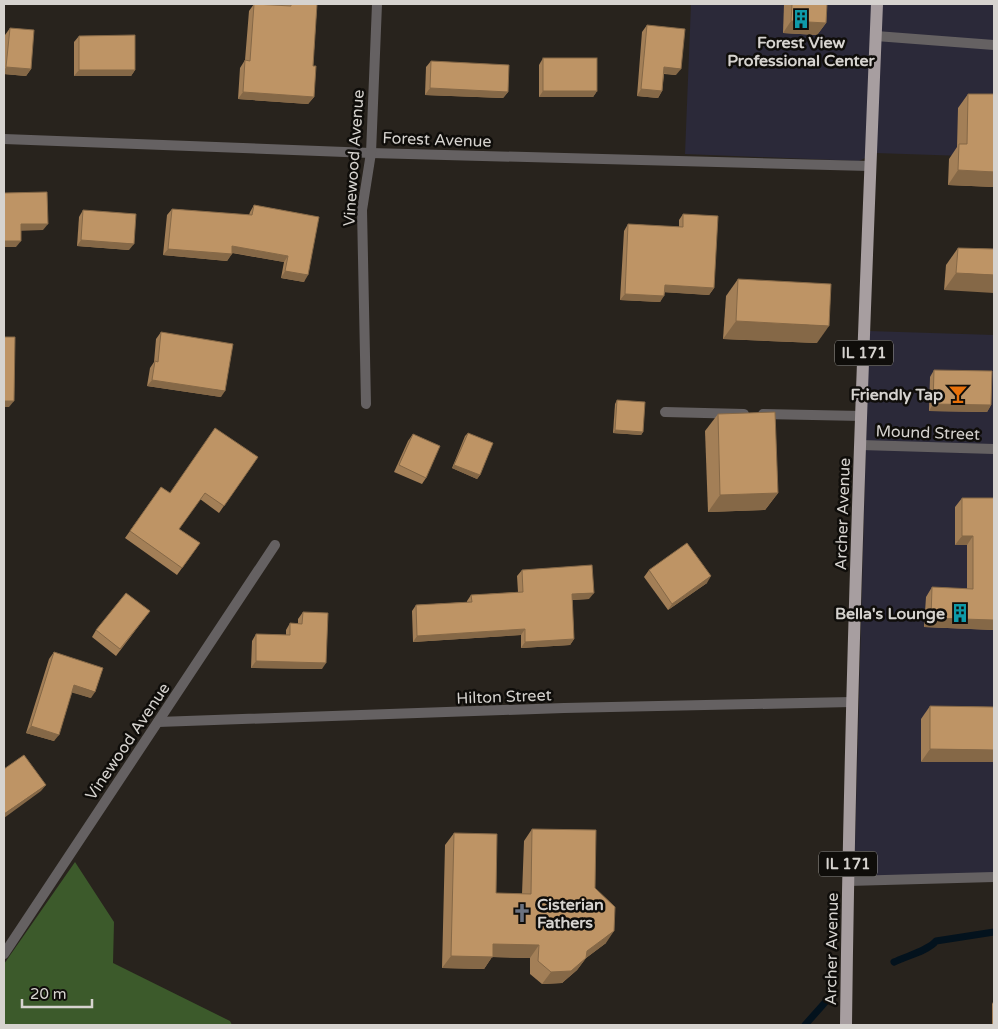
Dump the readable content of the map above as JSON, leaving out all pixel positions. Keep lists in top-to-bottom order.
{
  "streets": {
    "main road": ["IL 171", "Archer Avenue"],
    "street": [
      "Forest Avenue",
      "Vinewood Avenue",
      "Mound Street",
      "Hilton Street"
    ]
  },
  "crossings": [
    ["Forest Avenue", "Vinewood Avenue"],
    ["Forest Avenue", "Archer Avenue"],
    ["Vinewood Avenue", "Hilton Street"],
    ["Mound Street", "Archer Avenue"],
    ["Archer Avenue", "Hilton Street"]
  ],
  "places": {
    "building": ["Forest View Professional Center", "Bella's Lounge"],
    "bar": ["Friendly Tap"],
    "church": ["Cisterian Fathers"]
  },
  "scale_bar": "20 m"
}
